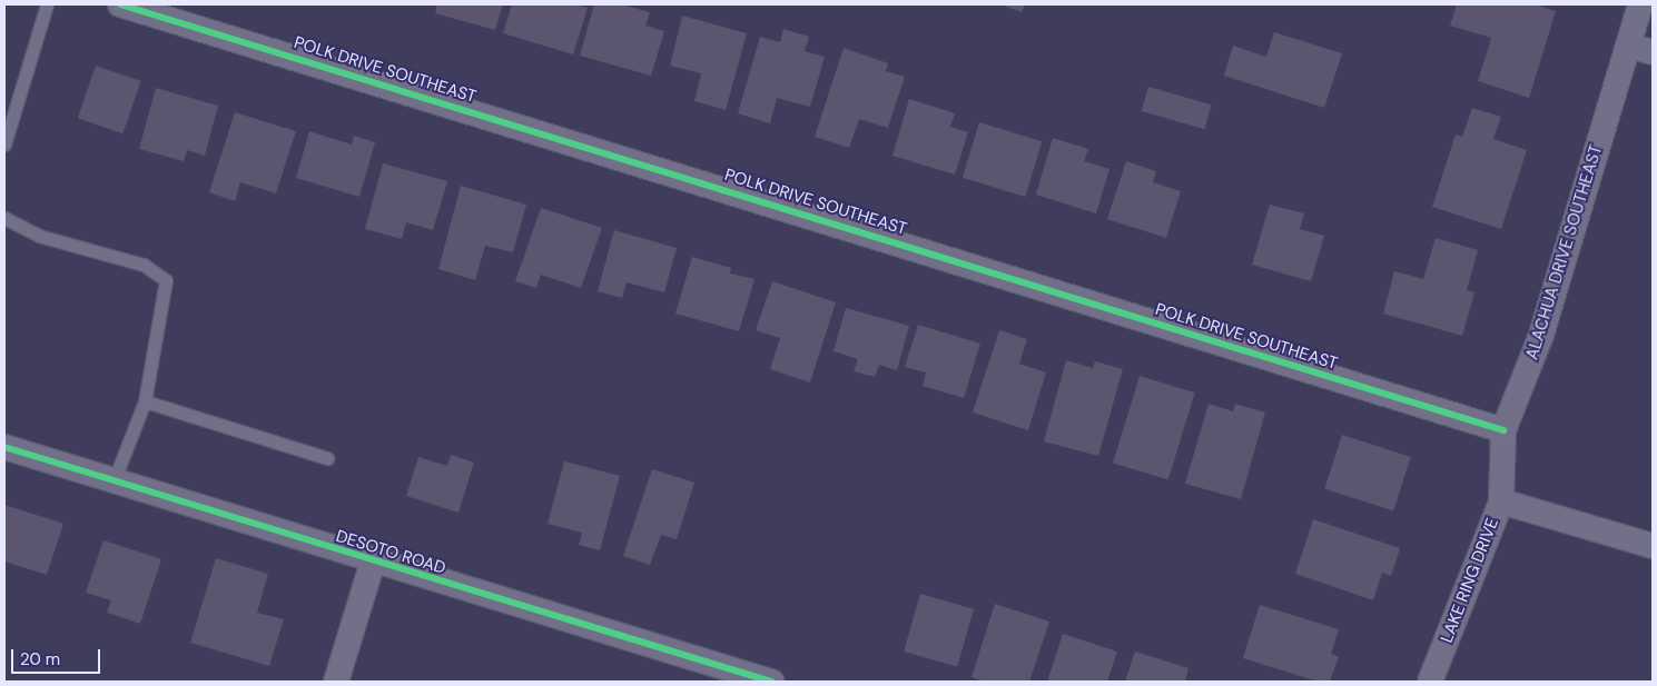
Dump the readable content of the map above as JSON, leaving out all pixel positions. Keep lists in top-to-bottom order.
{
  "streets": {
    "street": [
      "POLK DRIVE SOUTHEAST",
      "ALACHUA DRIVE SOUTHEAST",
      "DESOTO ROAD",
      "LAKE RING DRIVE"
    ]
  },
  "crossings": [
    ["POLK DRIVE SOUTHEAST", "ALACHUA DRIVE SOUTHEAST"],
    ["ALACHUA DRIVE SOUTHEAST", "LAKE RING DRIVE"]
  ],
  "scale_bar": "20 m"
}
